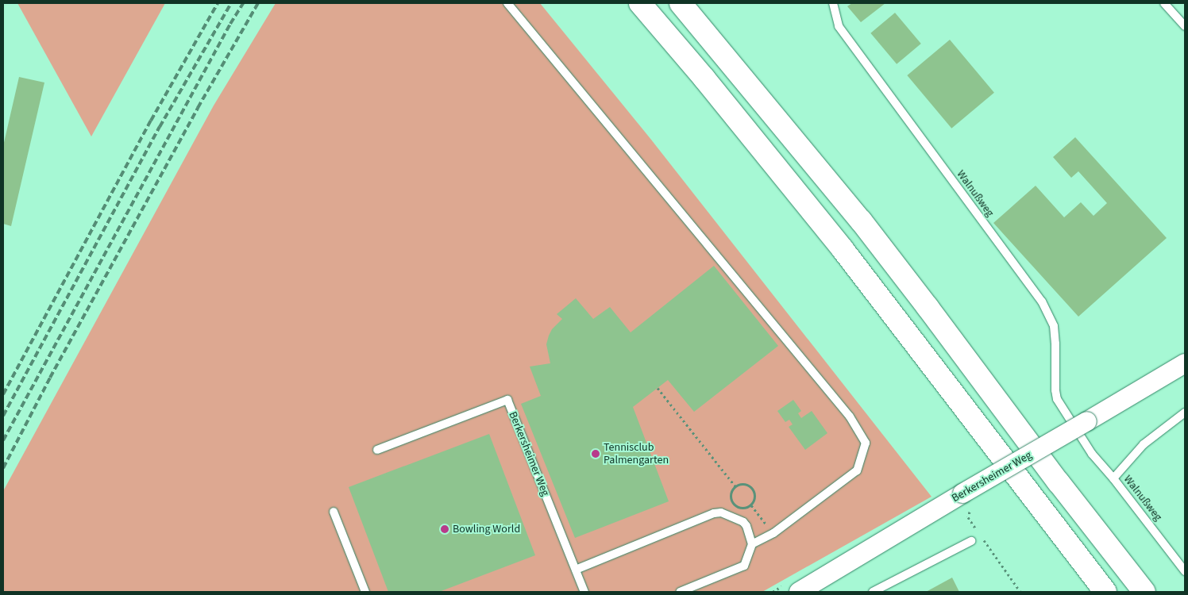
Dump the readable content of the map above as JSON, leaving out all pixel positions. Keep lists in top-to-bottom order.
{
  "streets": {
    "street": ["Berkersheimer Weg"],
    "lane": ["Walnußweg"]
  },
  "places": ["Tennisclub Palmengarten", "Bowling World"]
}
